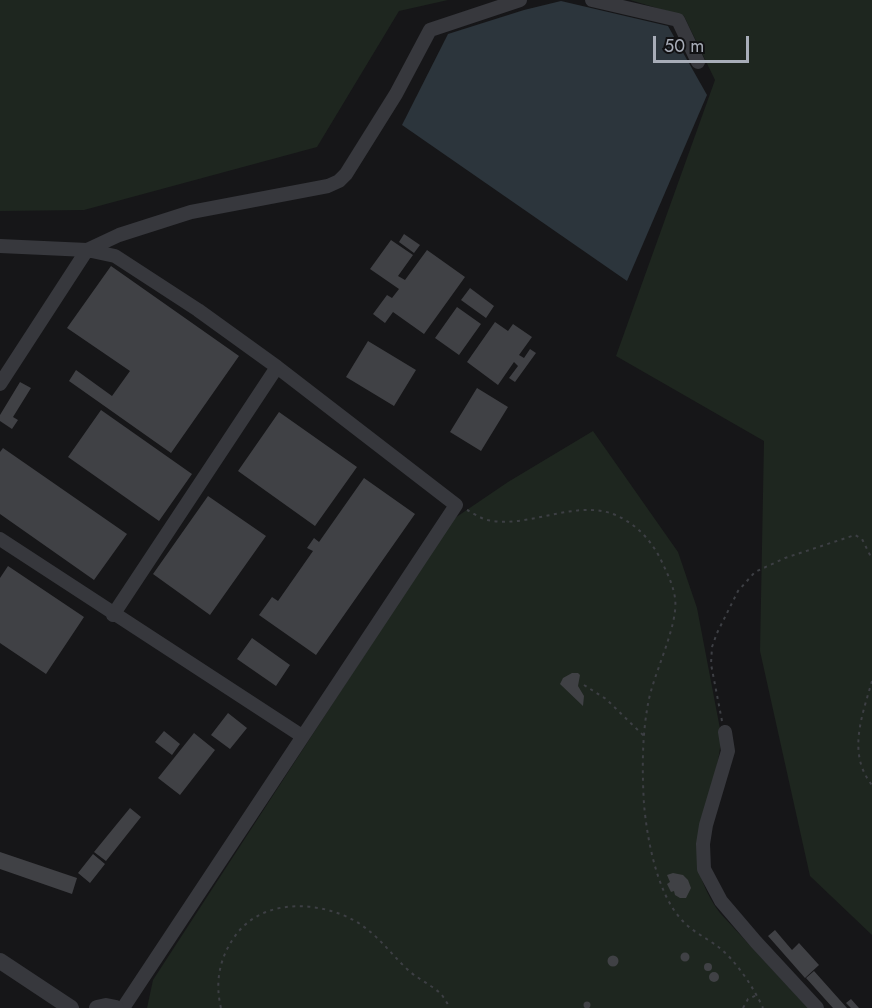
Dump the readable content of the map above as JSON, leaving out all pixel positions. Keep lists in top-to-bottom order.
{
  "scale_bar": "50 m"
}
